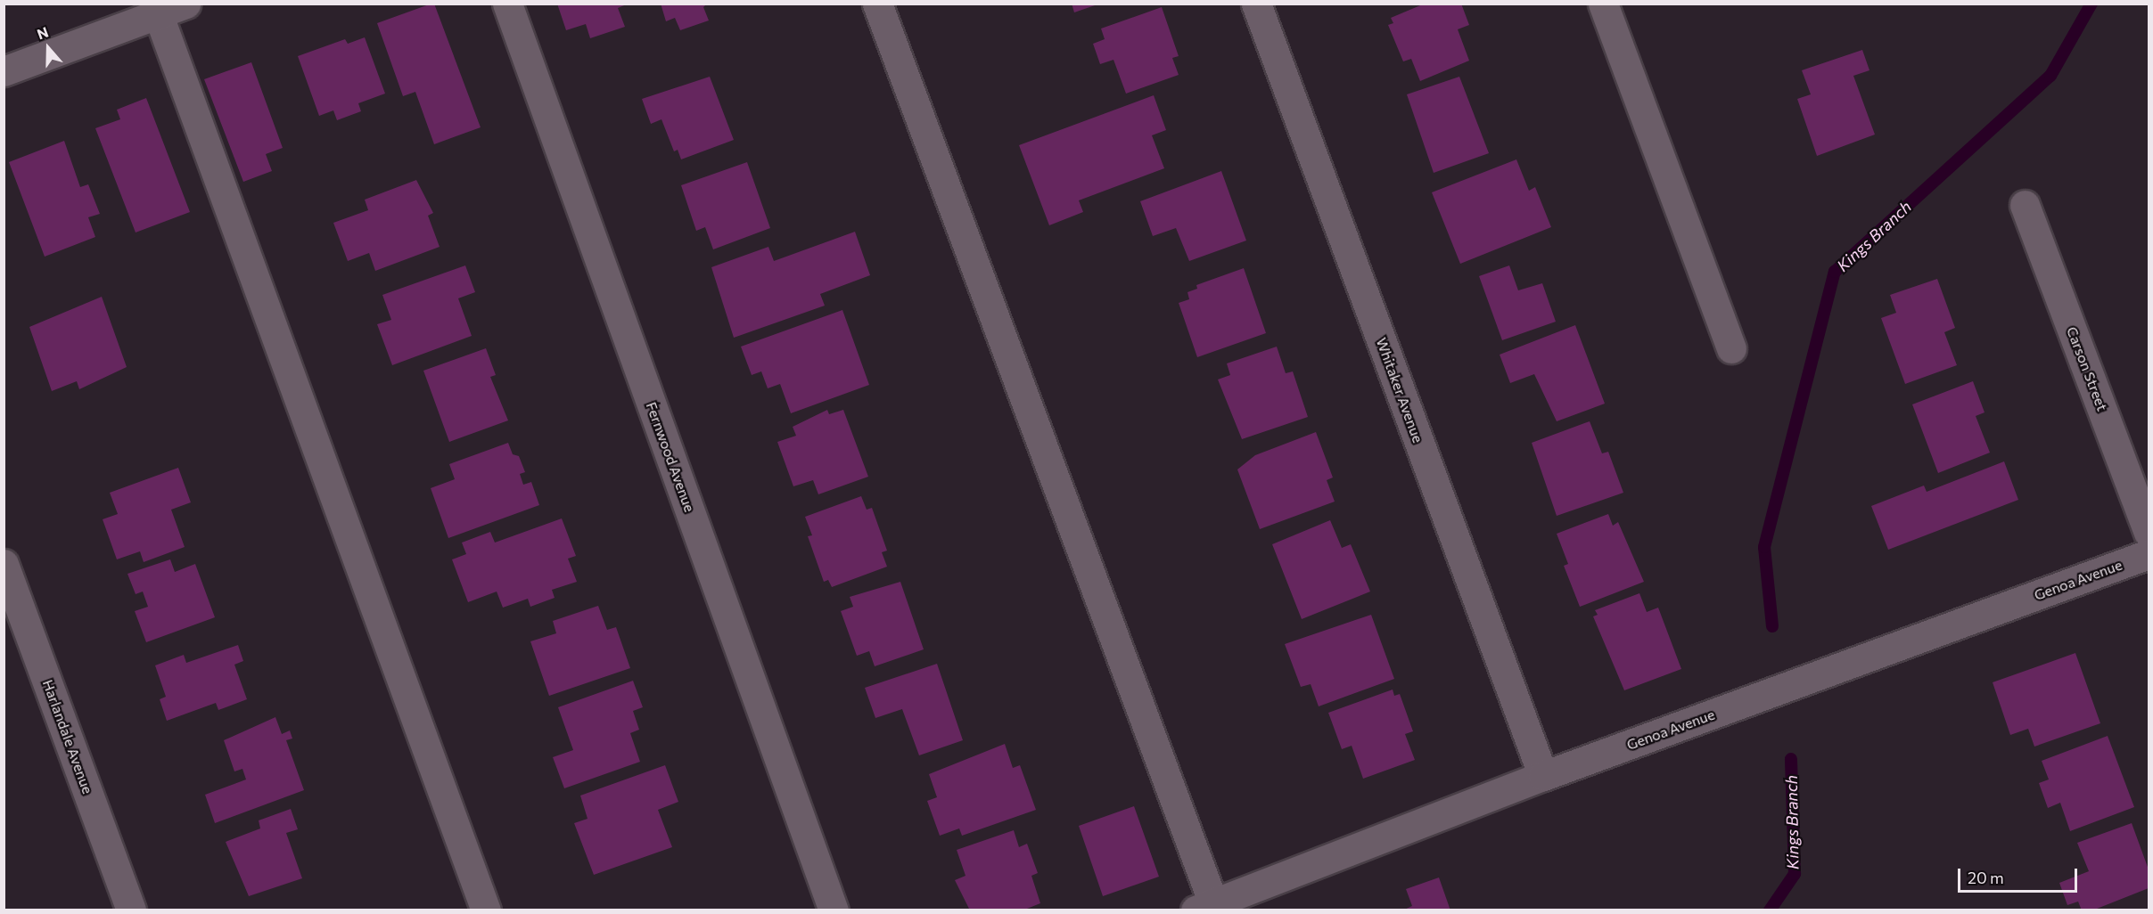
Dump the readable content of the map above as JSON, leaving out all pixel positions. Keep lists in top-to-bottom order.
{
  "streets": {
    "street": [
      "Carson Street",
      "Whitaker Avenue",
      "Fernwood Avenue",
      "Genoa Avenue",
      "Harlandale Avenue"
    ]
  },
  "crossings": [
    ["Whitaker Avenue", "Genoa Avenue"]
  ],
  "water": ["Kings Branch"],
  "scale_bar": "20 m",
  "north": "top"
}
